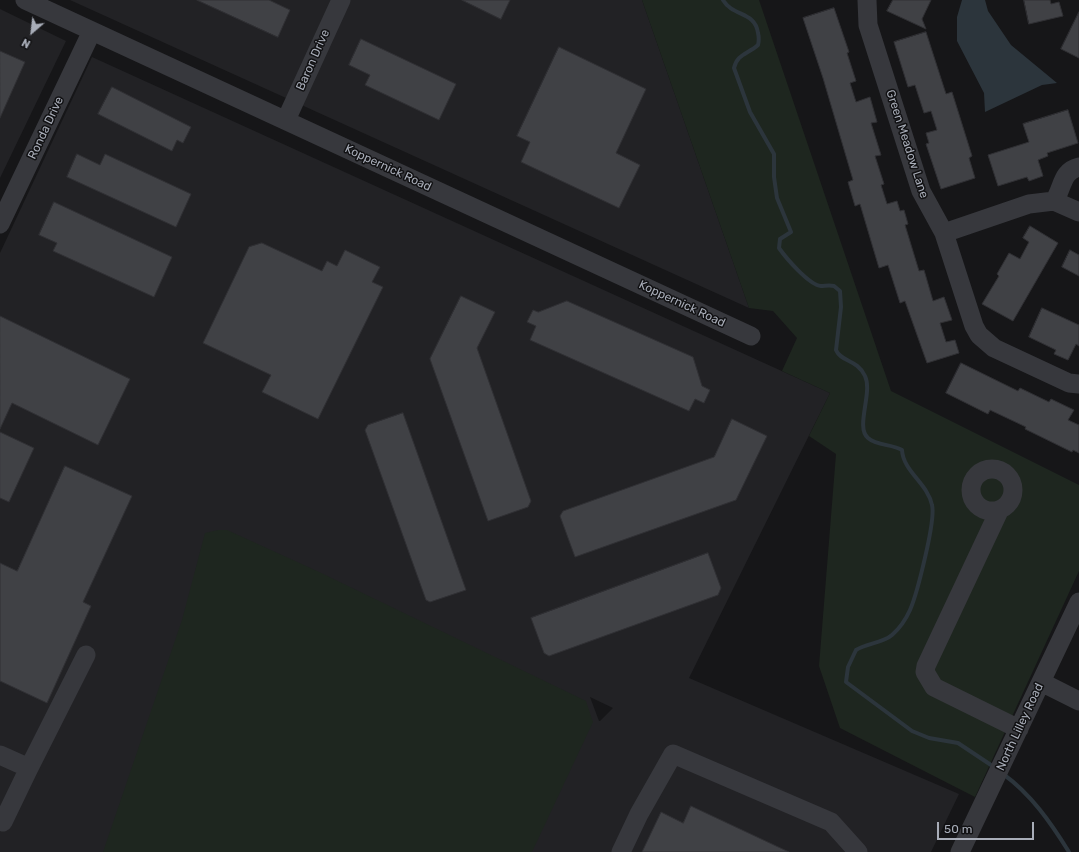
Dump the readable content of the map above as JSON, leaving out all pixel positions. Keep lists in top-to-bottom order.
{
  "streets": {
    "street": [
      "Baron Drive",
      "Ronda Drive",
      "Green Meadow Lane",
      "Koppernick Road",
      "North Lilley Road"
    ]
  },
  "crossings": [
    ["Baron Drive", "Koppernick Road"],
    ["Ronda Drive", "Koppernick Road"]
  ],
  "scale_bar": "50 m",
  "north": "bottom left"
}
